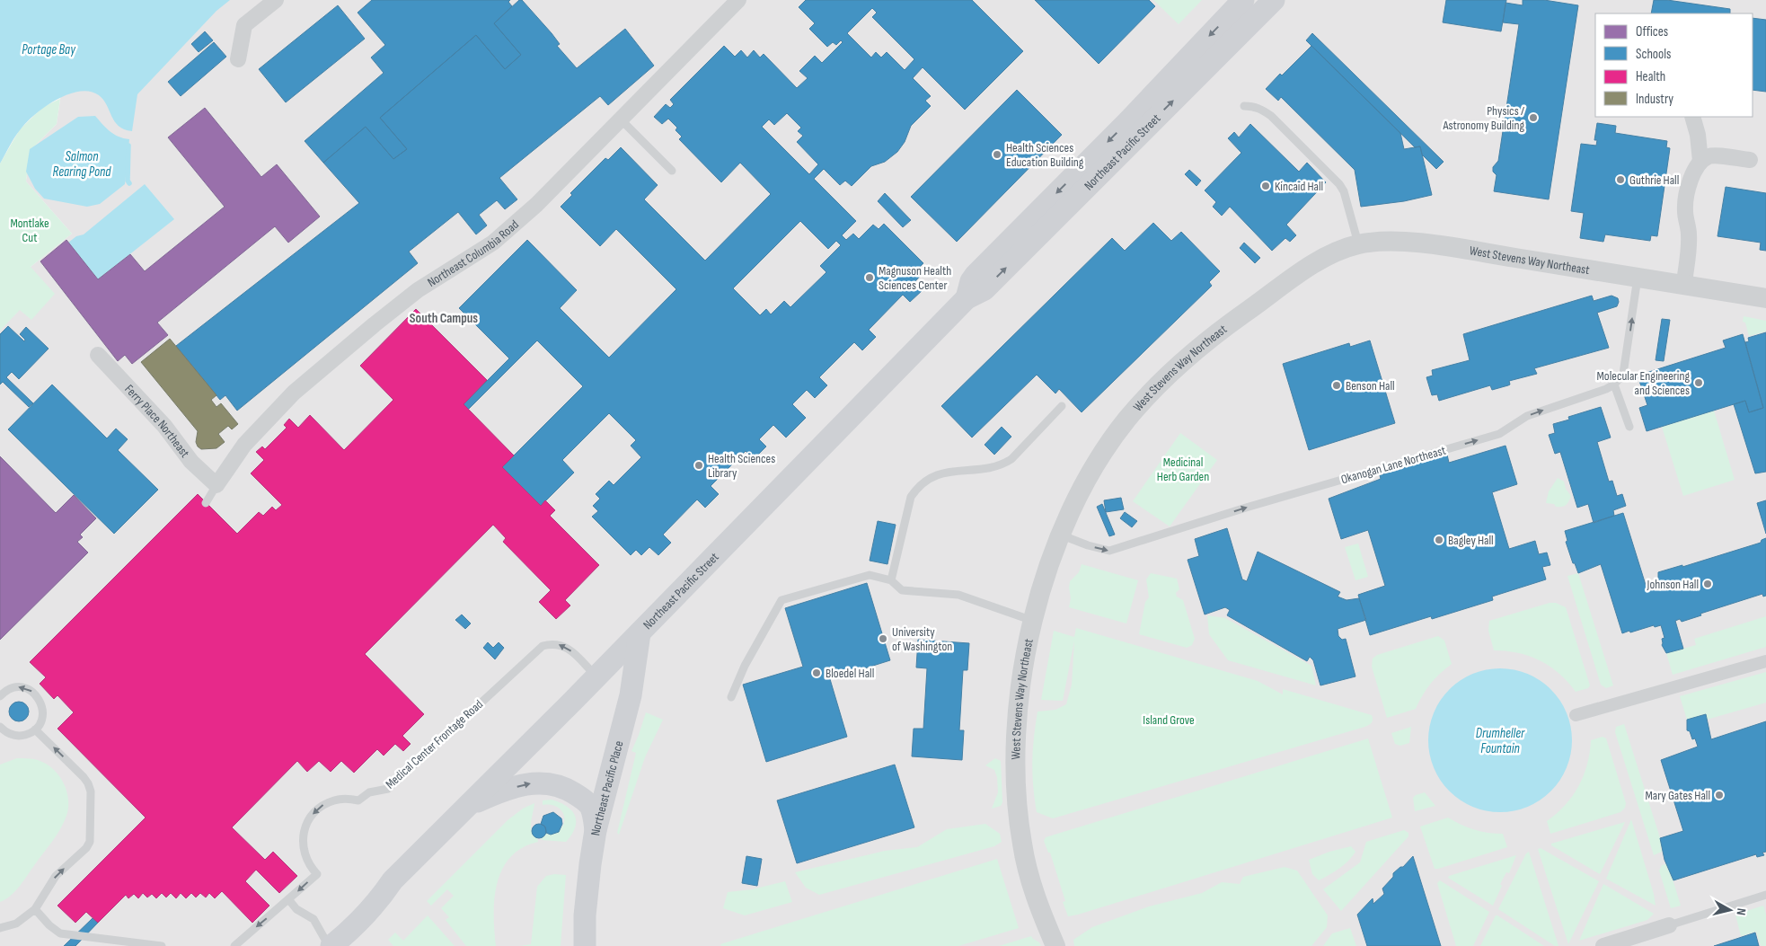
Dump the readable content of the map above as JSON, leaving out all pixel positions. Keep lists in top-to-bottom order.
{
  "streets": {
    "main road": ["Northeast Pacific Street", "Northeast Pacific Place"],
    "street": ["Northeast Columbia Road", "West Stevens Way Northeast", "Ferry Place Northeast"],
    "lane": ["Okanogan Lane Northeast", "Medical Center Frontage Road"]
  },
  "crossings": [
    ["Northeast Pacific Street", "Medical Center Frontage Road"],
    ["Northeast Pacific Street", "Northeast Pacific Place"],
    ["Northeast Columbia Road", "Ferry Place Northeast"],
    ["West Stevens Way Northeast", "Okanogan Lane Northeast"]
  ],
  "one_way": ["Okanogan Lane Northeast", "Medical Center Frontage Road"],
  "districts": ["South Campus"],
  "water": ["Portage Bay", "Salmon Rearing Pond", "Drumheller Fountain"],
  "parks": ["Montlake Cut", "Medicinal Herb Garden", "Island Grove"],
  "places": [
    "Physics / Astronomy Building",
    "Health Sciences Education Building",
    "Guthrie Hall",
    "Kincaid Hall",
    "Magnuson Health Sciences Center",
    "Molecular Engineering and Sciences",
    "Benson Hall",
    "Health Sciences Library",
    "Bagley Hall",
    "Johnson Hall",
    "University of Washington",
    "Bloedel Hall",
    "Mary Gates Hall"
  ],
  "legend": [
    "Offices",
    "Schools",
    "Health",
    "Industry"
  ],
  "north": "right"
}
